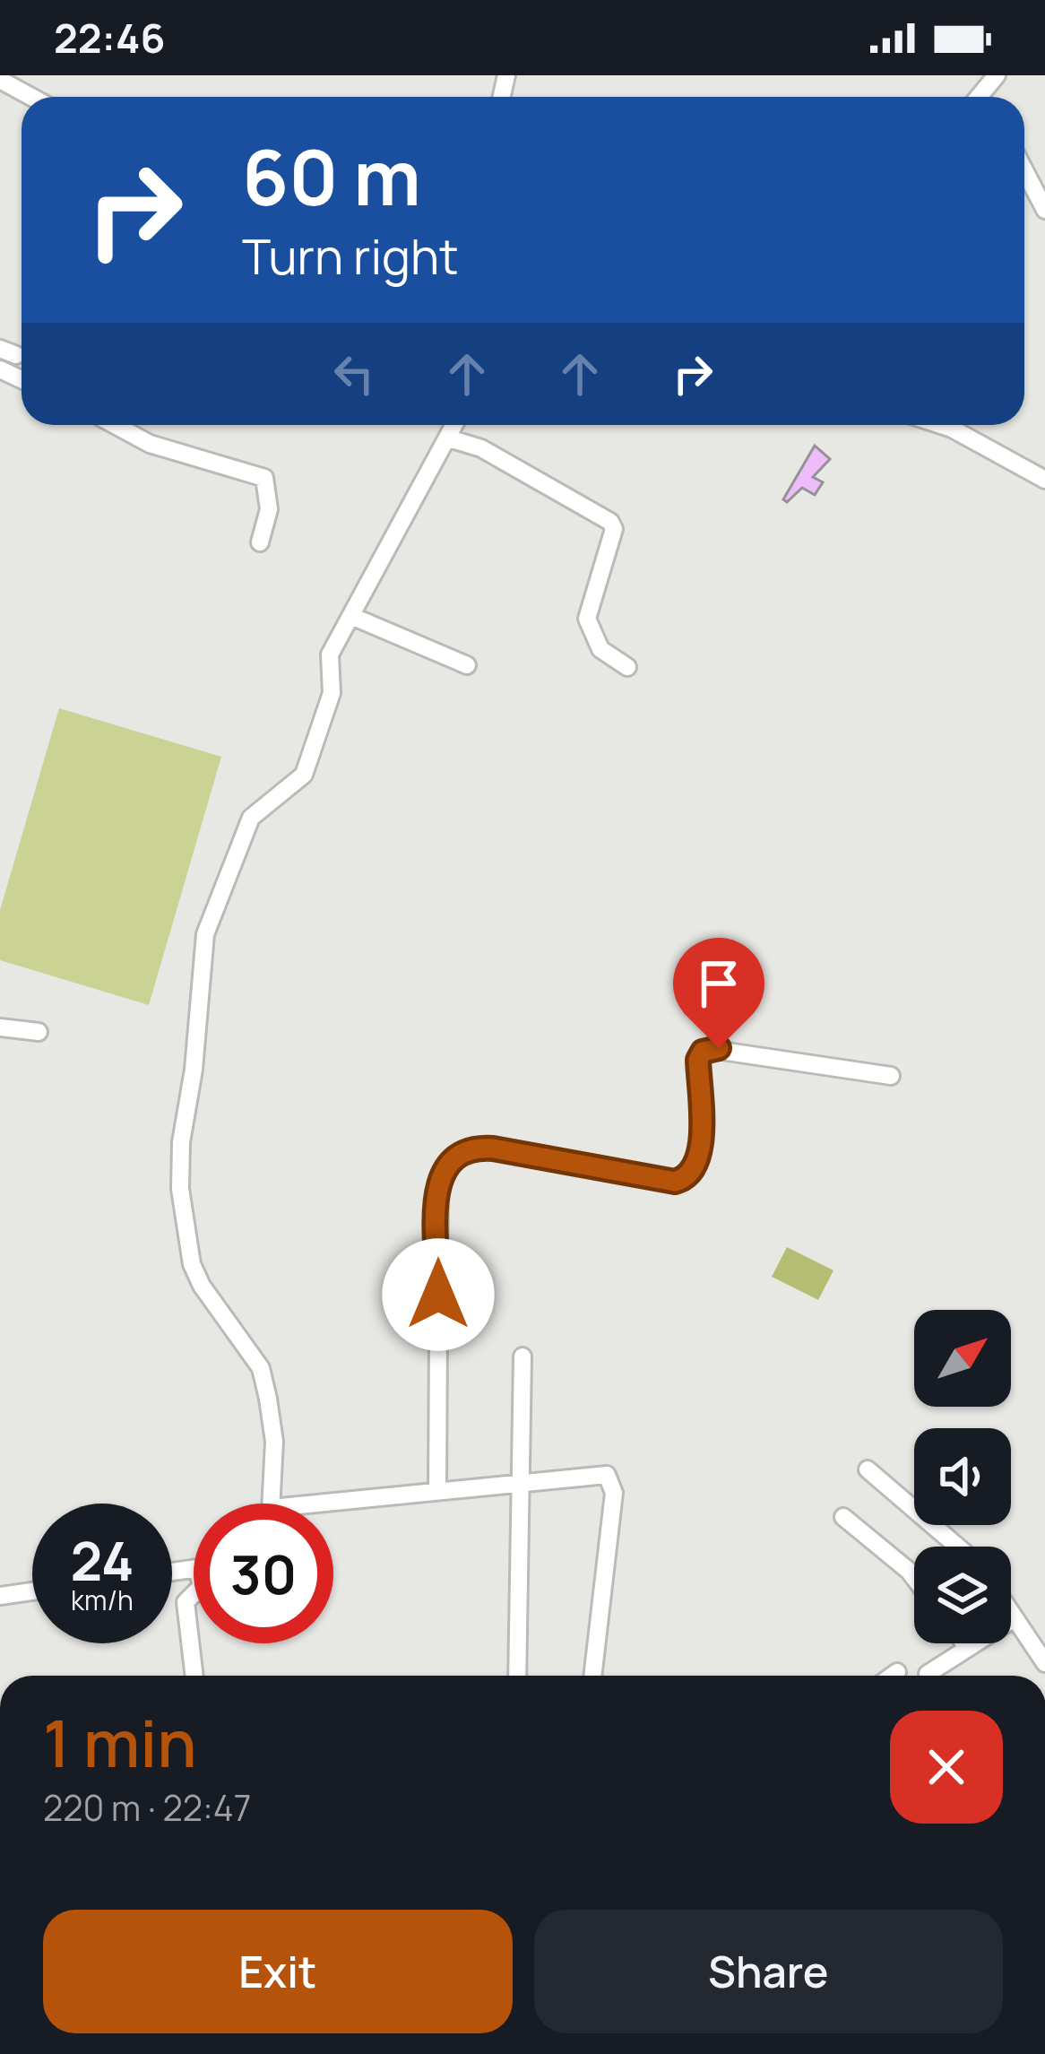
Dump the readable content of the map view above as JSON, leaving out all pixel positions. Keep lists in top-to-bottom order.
{
  "north": "top right",
  "page": {
    "status": "22:46",
    "turn": ["60 m", "Turn right"],
    "speed": "24 km/h",
    "limit": "30",
    "heading": ["1 min", "220 m · 22:47"],
    "buttons": ["Exit", "Share"]
  }
}
